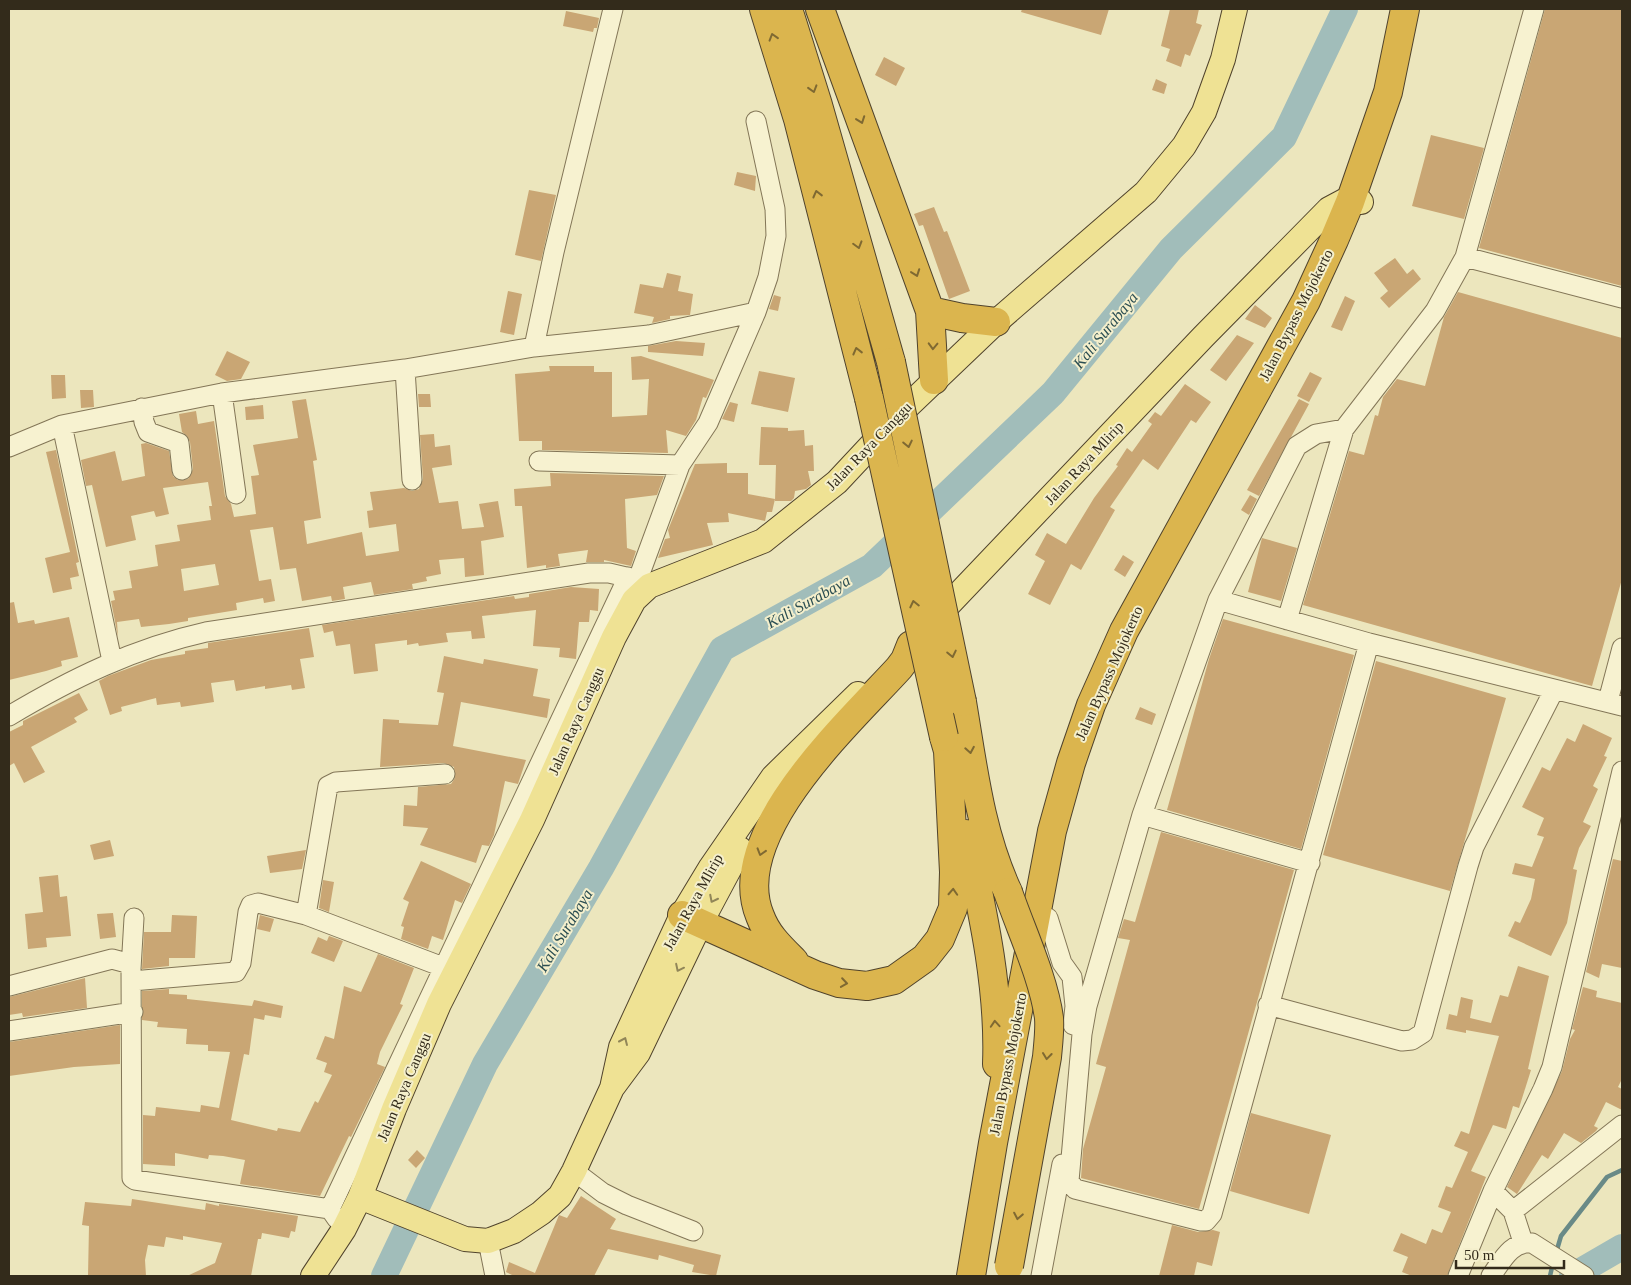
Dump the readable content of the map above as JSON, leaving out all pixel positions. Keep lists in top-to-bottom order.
{
  "streets": {
    "highway": ["Jalan Bypass Mojokerto"],
    "main road": ["Jalan Raya Canggu", "Jalan Raya Mlirip"]
  },
  "crossings": [
    ["Jalan Bypass Mojokerto", "Jalan Raya Mlirip"]
  ],
  "water": ["Kali Surabaya"],
  "scale_bar": "50 m"
}
